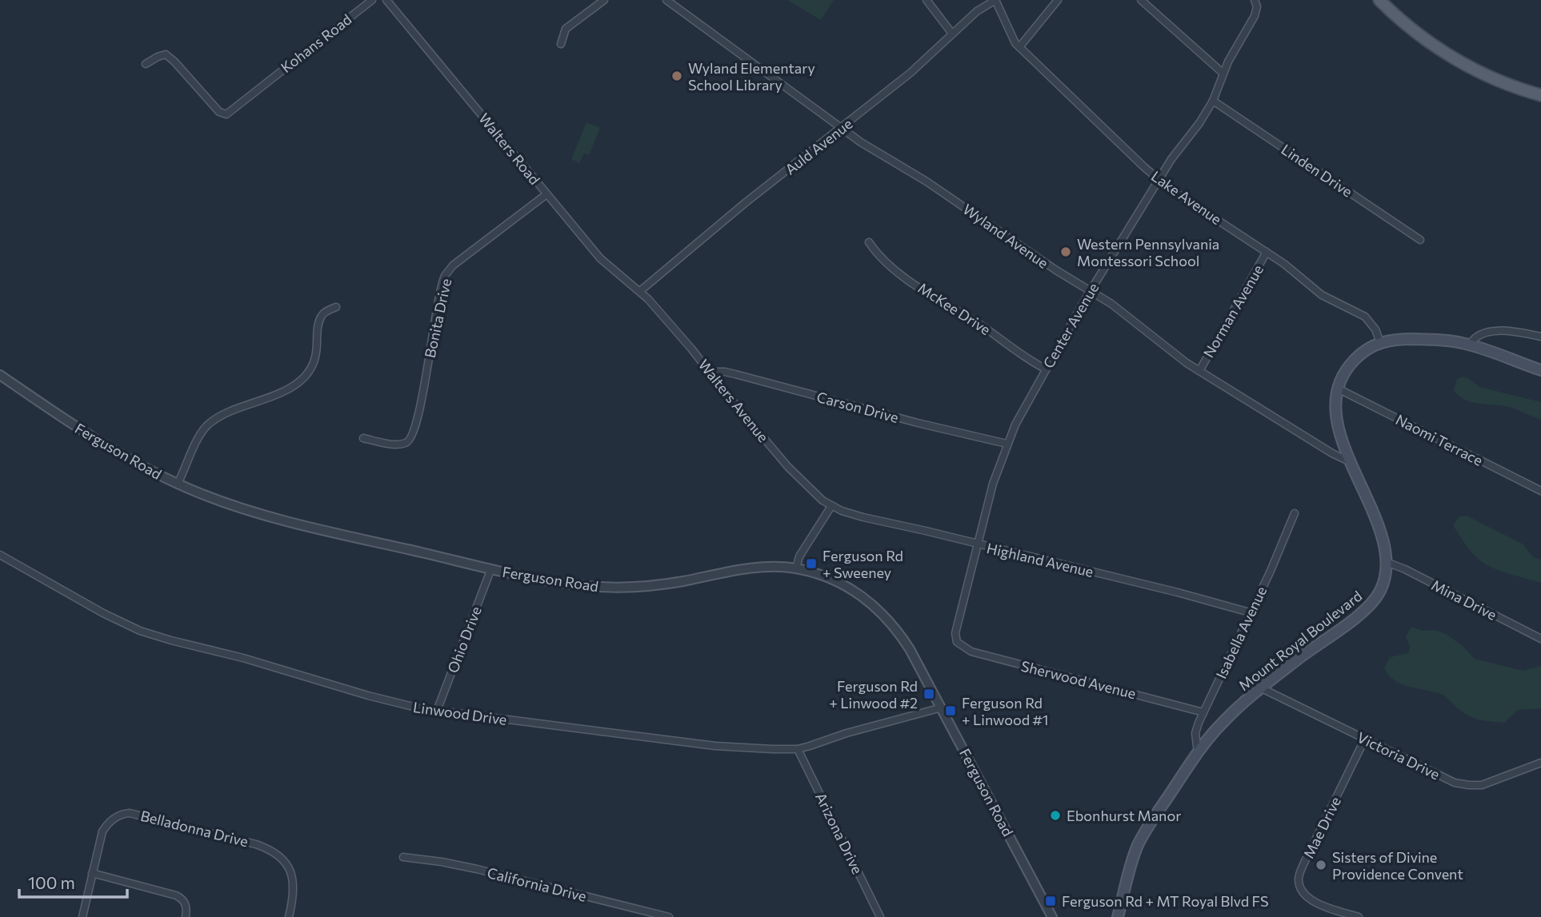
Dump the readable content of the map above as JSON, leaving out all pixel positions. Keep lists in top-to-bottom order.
{
  "streets": {
    "main road": ["Mount Royal Boulevard"],
    "street": [
      "Kohans Road",
      "Auld Avenue",
      "Walters Road",
      "Linden Drive",
      "Lake Avenue",
      "Wyland Avenue",
      "McKee Drive",
      "Norman Avenue",
      "Bonita Drive",
      "Center Avenue",
      "Walters Avenue",
      "Carson Drive",
      "Naomi Terrace",
      "Ferguson Road",
      "Highland Avenue",
      "Mina Drive",
      "Isabella Avenue",
      "Ohio Drive",
      "Sherwood Avenue",
      "Linwood Drive",
      "Victoria Drive",
      "Mae Drive",
      "Belladonna Drive",
      "Arizona Drive",
      "California Drive"
    ]
  },
  "crossings": [
    ["Auld Avenue", "Walters Road"],
    ["Auld Avenue", "Lake Avenue"],
    ["Auld Avenue", "Wyland Avenue"],
    ["Auld Avenue", "Walters Avenue"],
    ["Walters Road", "Bonita Drive"],
    ["Walters Road", "Walters Avenue"],
    ["Linden Drive", "Center Avenue"],
    ["Lake Avenue", "Norman Avenue"],
    ["Lake Avenue", "Center Avenue"],
    ["Lake Avenue", "Mount Royal Boulevard"],
    ["Wyland Avenue", "Norman Avenue"],
    ["Wyland Avenue", "Center Avenue"],
    ["Wyland Avenue", "Mount Royal Boulevard"],
    ["McKee Drive", "Center Avenue"],
    ["Center Avenue", "Carson Drive"],
    ["Center Avenue", "Highland Avenue"],
    ["Center Avenue", "Sherwood Avenue"],
    ["Walters Avenue", "Carson Drive"],
    ["Walters Avenue", "Highland Avenue"],
    ["Naomi Terrace", "Mount Royal Boulevard"],
    ["Ferguson Road", "Ohio Drive"],
    ["Ferguson Road", "Linwood Drive"],
    ["Highland Avenue", "Isabella Avenue"],
    ["Mina Drive", "Mount Royal Boulevard"],
    ["Isabella Avenue", "Mount Royal Boulevard"],
    ["Isabella Avenue", "Sherwood Avenue"],
    ["Ohio Drive", "Linwood Drive"],
    ["Mount Royal Boulevard", "Victoria Drive"],
    ["Linwood Drive", "Arizona Drive"],
    ["Victoria Drive", "Mae Drive"]
  ],
  "places": {
    "other": [
      "Wyland Elementary School Library",
      "Western Pennsylvania Montessori School",
      "Ebonhurst Manor",
      "Sisters of Divine Providence Convent"
    ],
    "transit": [
      "Ferguson Rd + Sweeney",
      "Ferguson Rd + Linwood #2",
      "Ferguson Rd + Linwood #1",
      "Ferguson Rd + MT Royal Blvd FS"
    ]
  },
  "scale_bar": "100 m"
}
